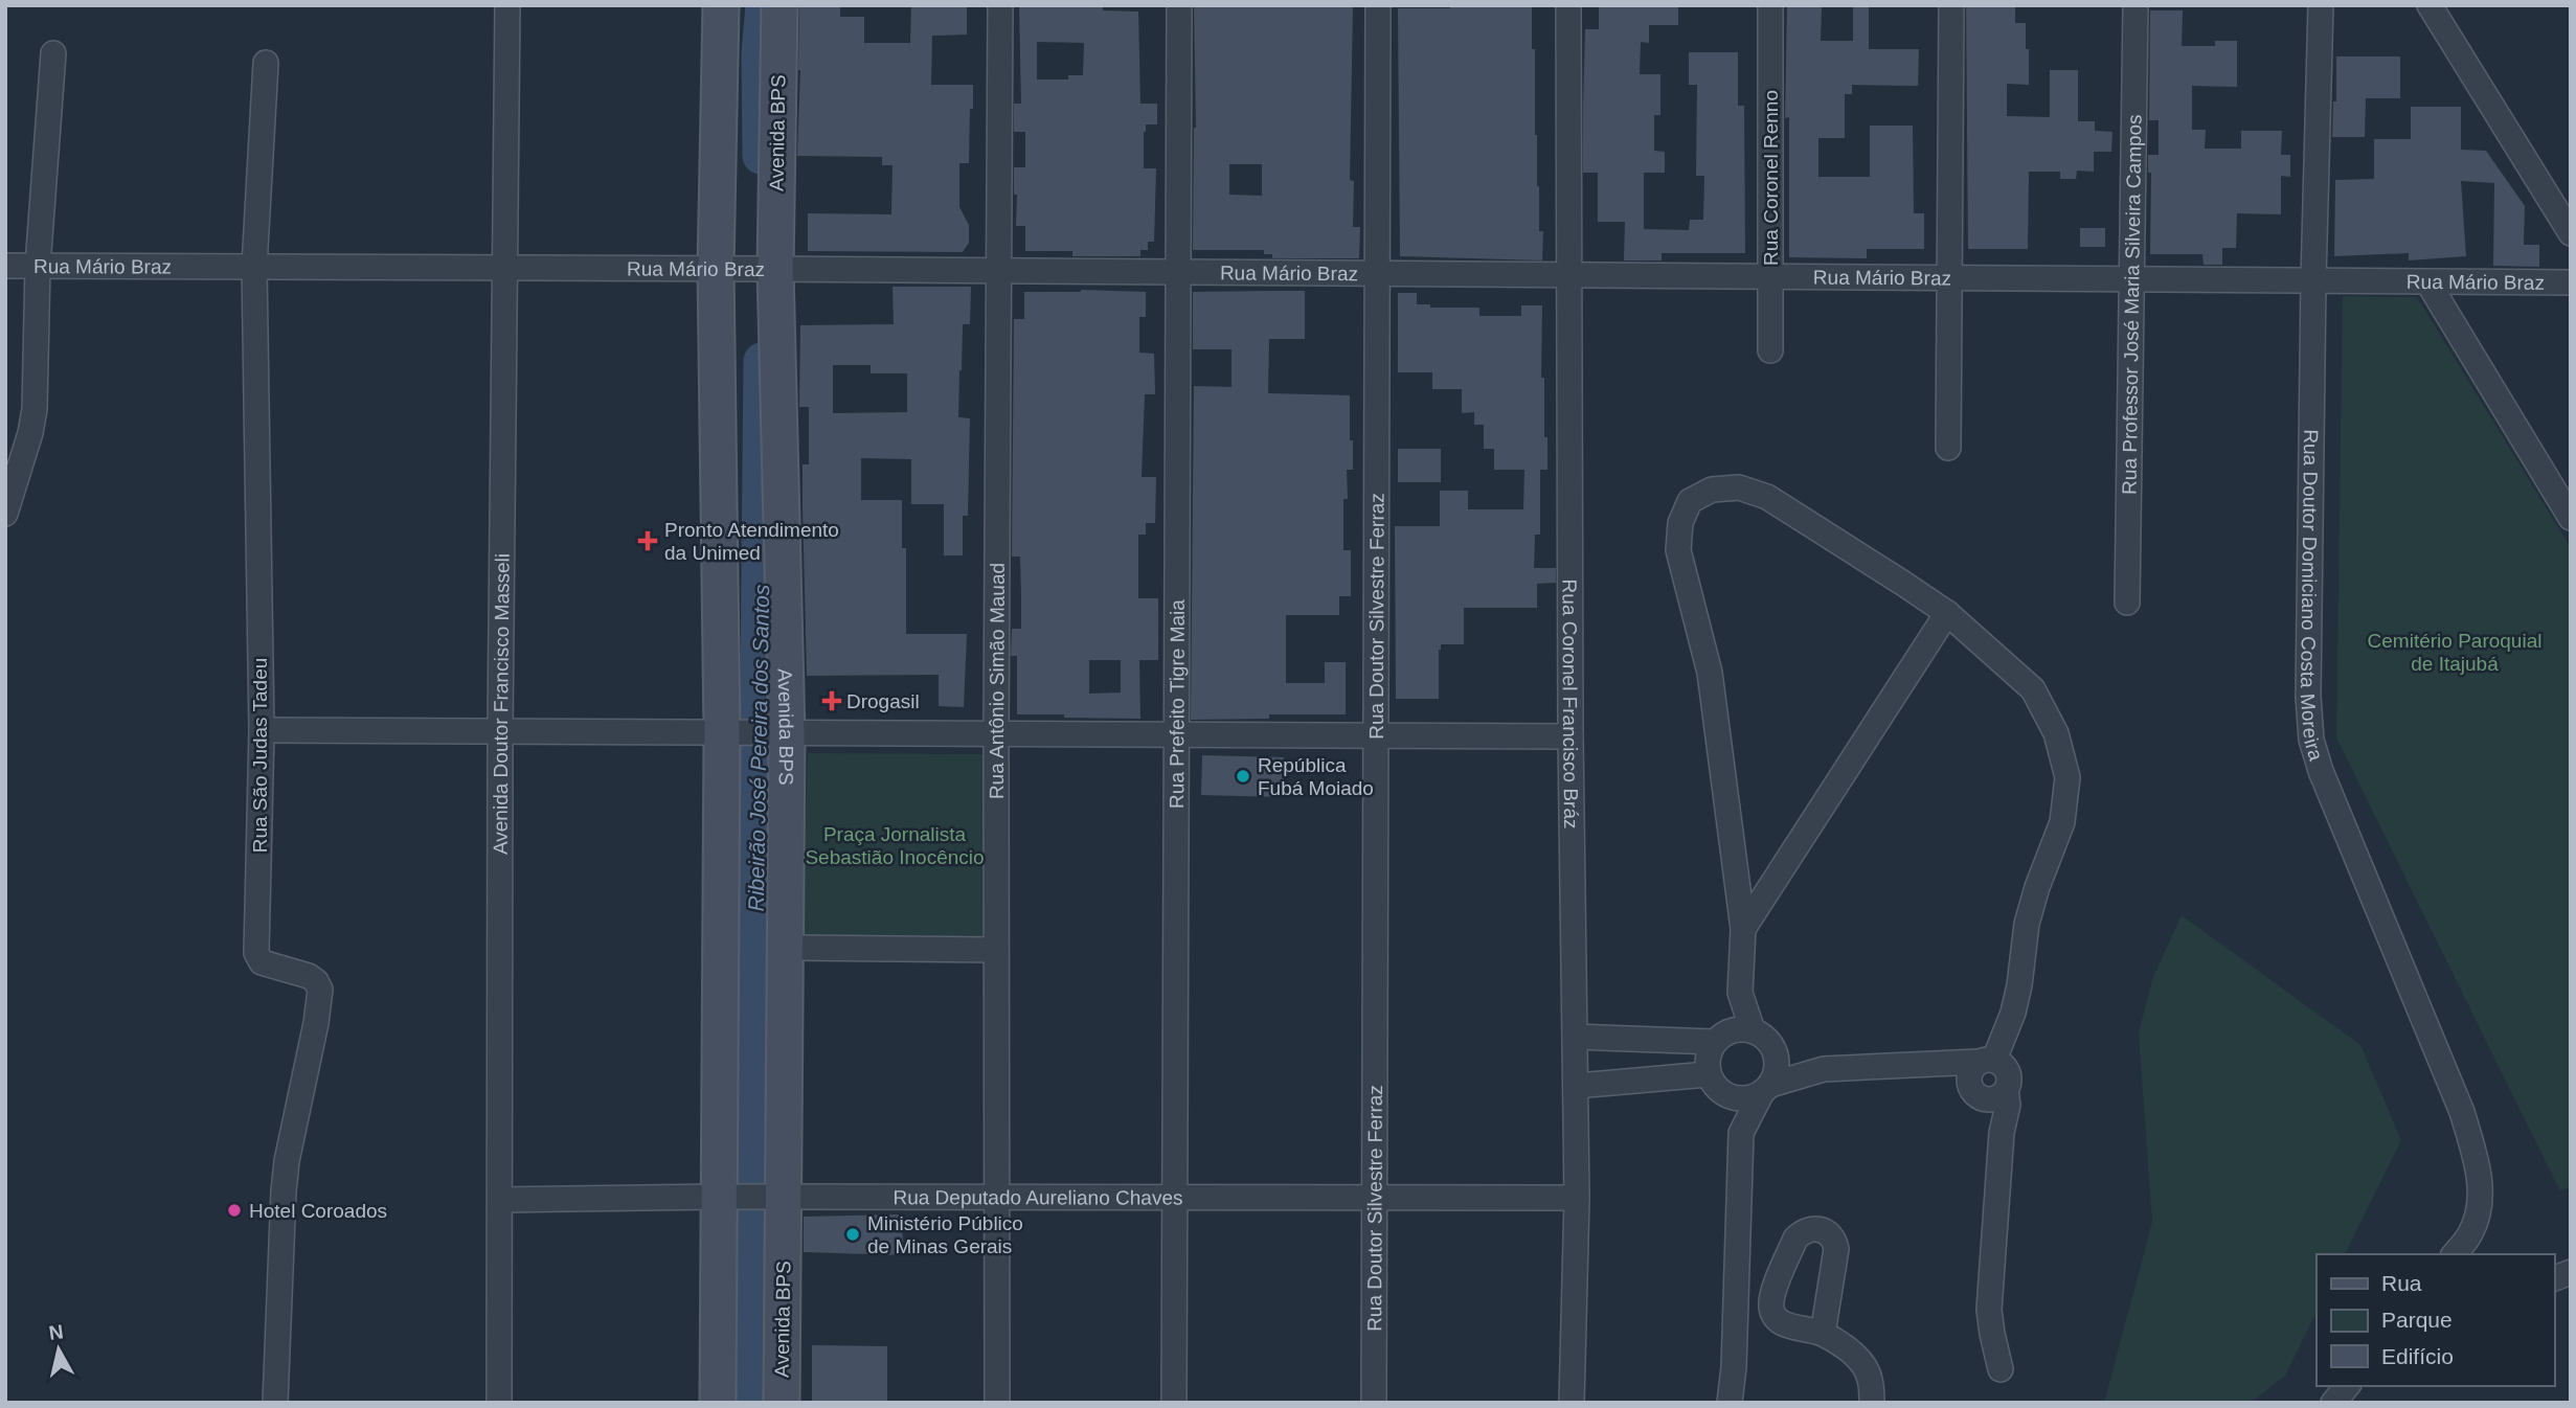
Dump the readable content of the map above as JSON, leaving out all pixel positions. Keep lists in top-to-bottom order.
{
  "streets": {
    "main road": ["Avenida BPS"],
    "street": [
      "Rua Coronel Renno",
      "Rua Mário Braz",
      "Rua Professor José Maria Silveira Campos",
      "Rua Doutor Domiciano Costa Moreira",
      "Rua Doutor Silvestre Ferraz",
      "Rua Antônio Simão Mauad",
      "Avenida Doutor Francisco Masseli",
      "Rua Prefeito Tigre Maia",
      "Rua Coronel Francisco Bráz",
      "Rua São Judas Tadeu",
      "Rua Deputado Aureliano Chaves"
    ]
  },
  "crossings": [
    ["Avenida BPS", "Rua Mário Braz"],
    ["Avenida BPS", "Rua Deputado Aureliano Chaves"],
    ["Rua Coronel Renno", "Rua Mário Braz"],
    ["Rua Mário Braz", "Rua Professor José Maria Silveira Campos"],
    ["Rua Mário Braz", "Rua Doutor Domiciano Costa Moreira"],
    ["Rua Mário Braz", "Rua Doutor Silvestre Ferraz"],
    ["Rua Mário Braz", "Rua Antônio Simão Mauad"],
    ["Rua Mário Braz", "Avenida Doutor Francisco Masseli"],
    ["Rua Mário Braz", "Rua Prefeito Tigre Maia"],
    ["Rua Mário Braz", "Rua Coronel Francisco Bráz"],
    ["Rua Mário Braz", "Rua São Judas Tadeu"],
    ["Rua Doutor Silvestre Ferraz", "Rua Deputado Aureliano Chaves"],
    ["Rua Antônio Simão Mauad", "Rua Deputado Aureliano Chaves"],
    ["Avenida Doutor Francisco Masseli", "Rua Deputado Aureliano Chaves"],
    ["Rua Prefeito Tigre Maia", "Rua Deputado Aureliano Chaves"],
    ["Rua Coronel Francisco Bráz", "Rua Deputado Aureliano Chaves"]
  ],
  "water": ["Ribeirão José Pereira dos Santos"],
  "parks": ["Cemitério Paroquial de Itajubá", "Praça Jornalista Sebastião Inocêncio"],
  "places": {
    "health": ["Pronto Atendimento da Unimed", "Drogasil"],
    "other": ["República Fubá Moiado", "Hotel Coroados", "Ministério Público de Minas Gerais"]
  },
  "legend": ["Rua", "Parque", "Edifício"],
  "north": "top"
}
